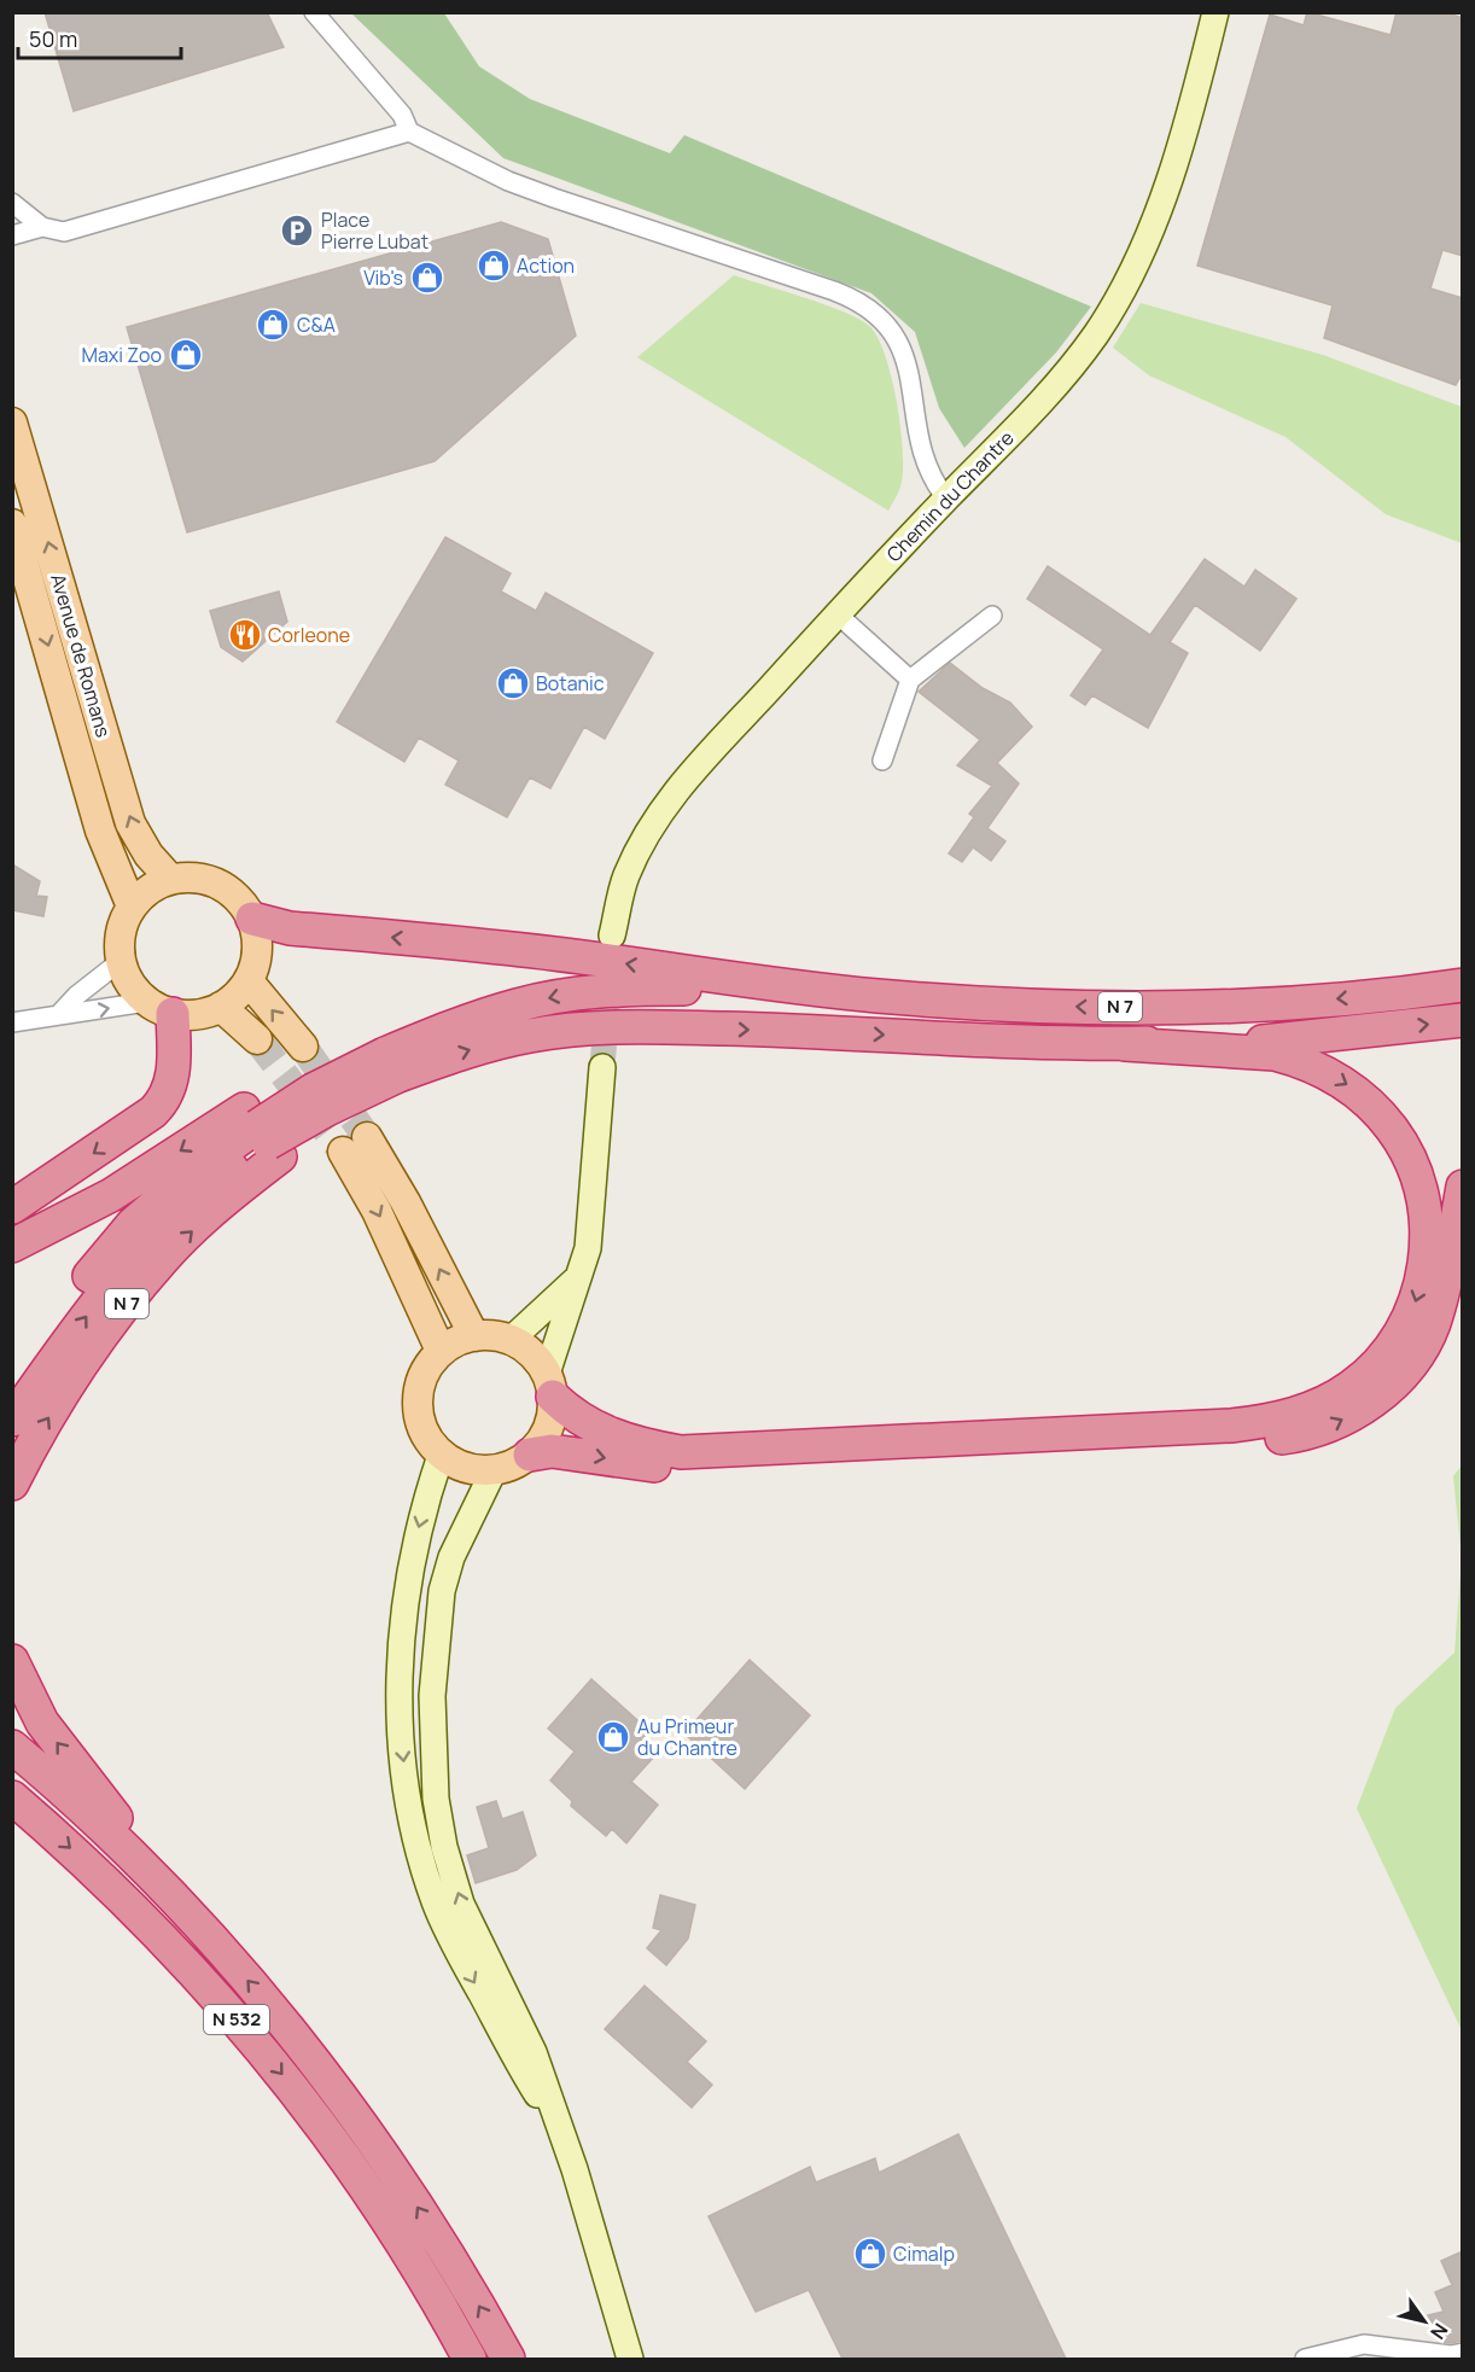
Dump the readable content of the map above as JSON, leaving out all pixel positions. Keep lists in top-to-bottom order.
{
  "streets": {
    "highway": ["N 7", "N 532"],
    "main road": ["Chemin du Chantre", "Avenue de Romans"]
  },
  "places": {
    "parking": ["Place Pierre Lubat"],
    "shop": [
      "Action",
      "Vib's",
      "C&A",
      "Maxi Zoo",
      "Botanic",
      "Au Primeur du Chantre",
      "Cimalp"
    ],
    "restaurant": ["Corleone"]
  },
  "scale_bar": "50 m",
  "north": "bottom right"
}
